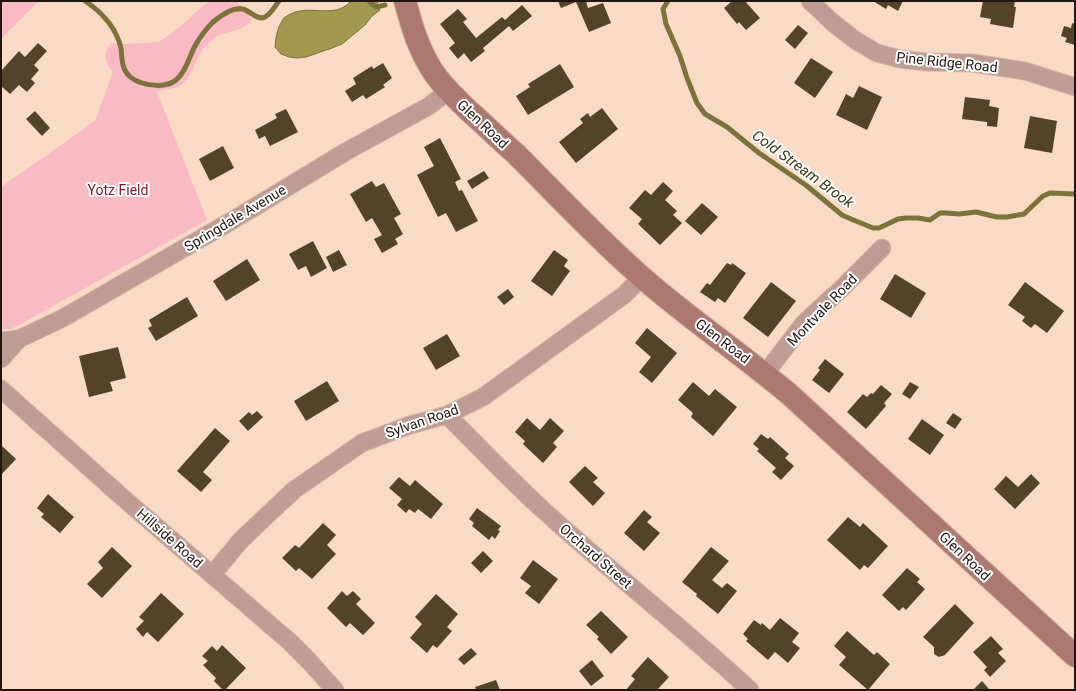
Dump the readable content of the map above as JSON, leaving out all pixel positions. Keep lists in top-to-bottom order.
{
  "streets": {
    "street": [
      "Pine Ridge Road",
      "Glen Road",
      "Springdale Avenue",
      "Montvale Road",
      "Sylvan Road",
      "Hillside Road",
      "Orchard Street"
    ]
  },
  "crossings": [
    ["Glen Road", "Springdale Avenue"],
    ["Glen Road", "Montvale Road"],
    ["Glen Road", "Sylvan Road"],
    ["Sylvan Road", "Hillside Road"],
    ["Sylvan Road", "Orchard Street"]
  ],
  "water": ["Cold Stream Brook"],
  "parks": ["Yotz Field"]
}
